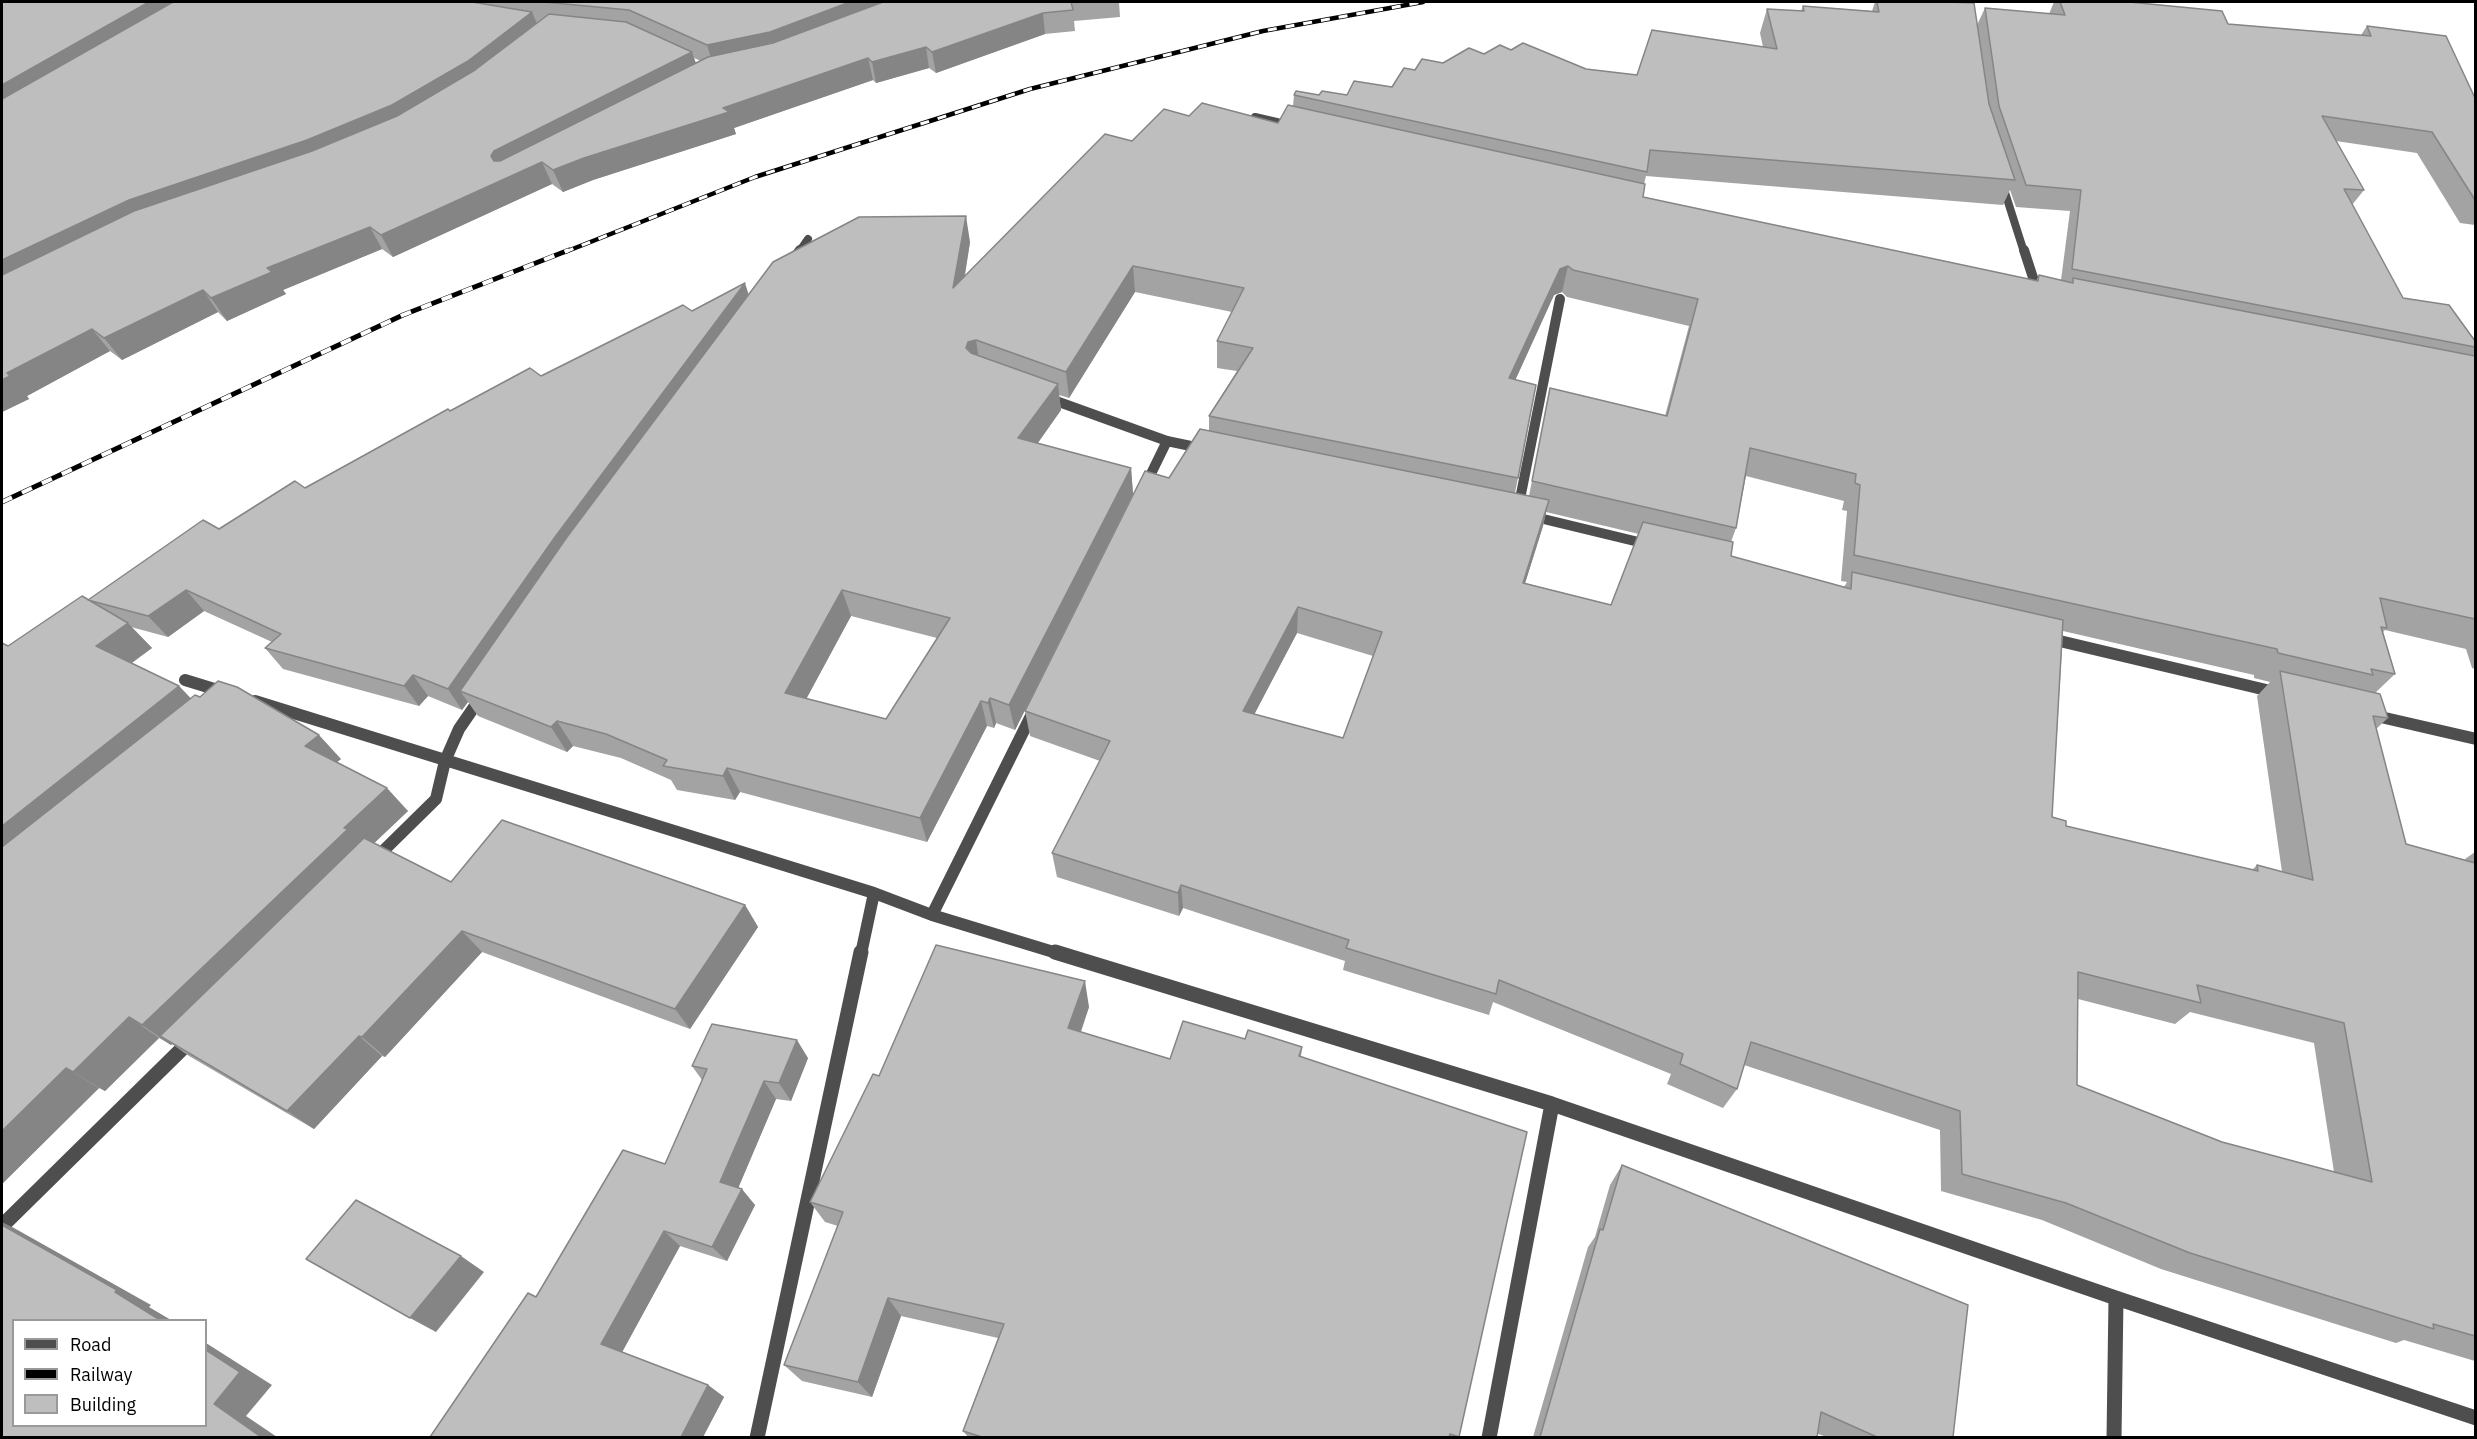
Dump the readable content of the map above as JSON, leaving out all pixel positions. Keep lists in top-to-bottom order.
{
  "legend": ["Road", "Railway", "Building"]
}
